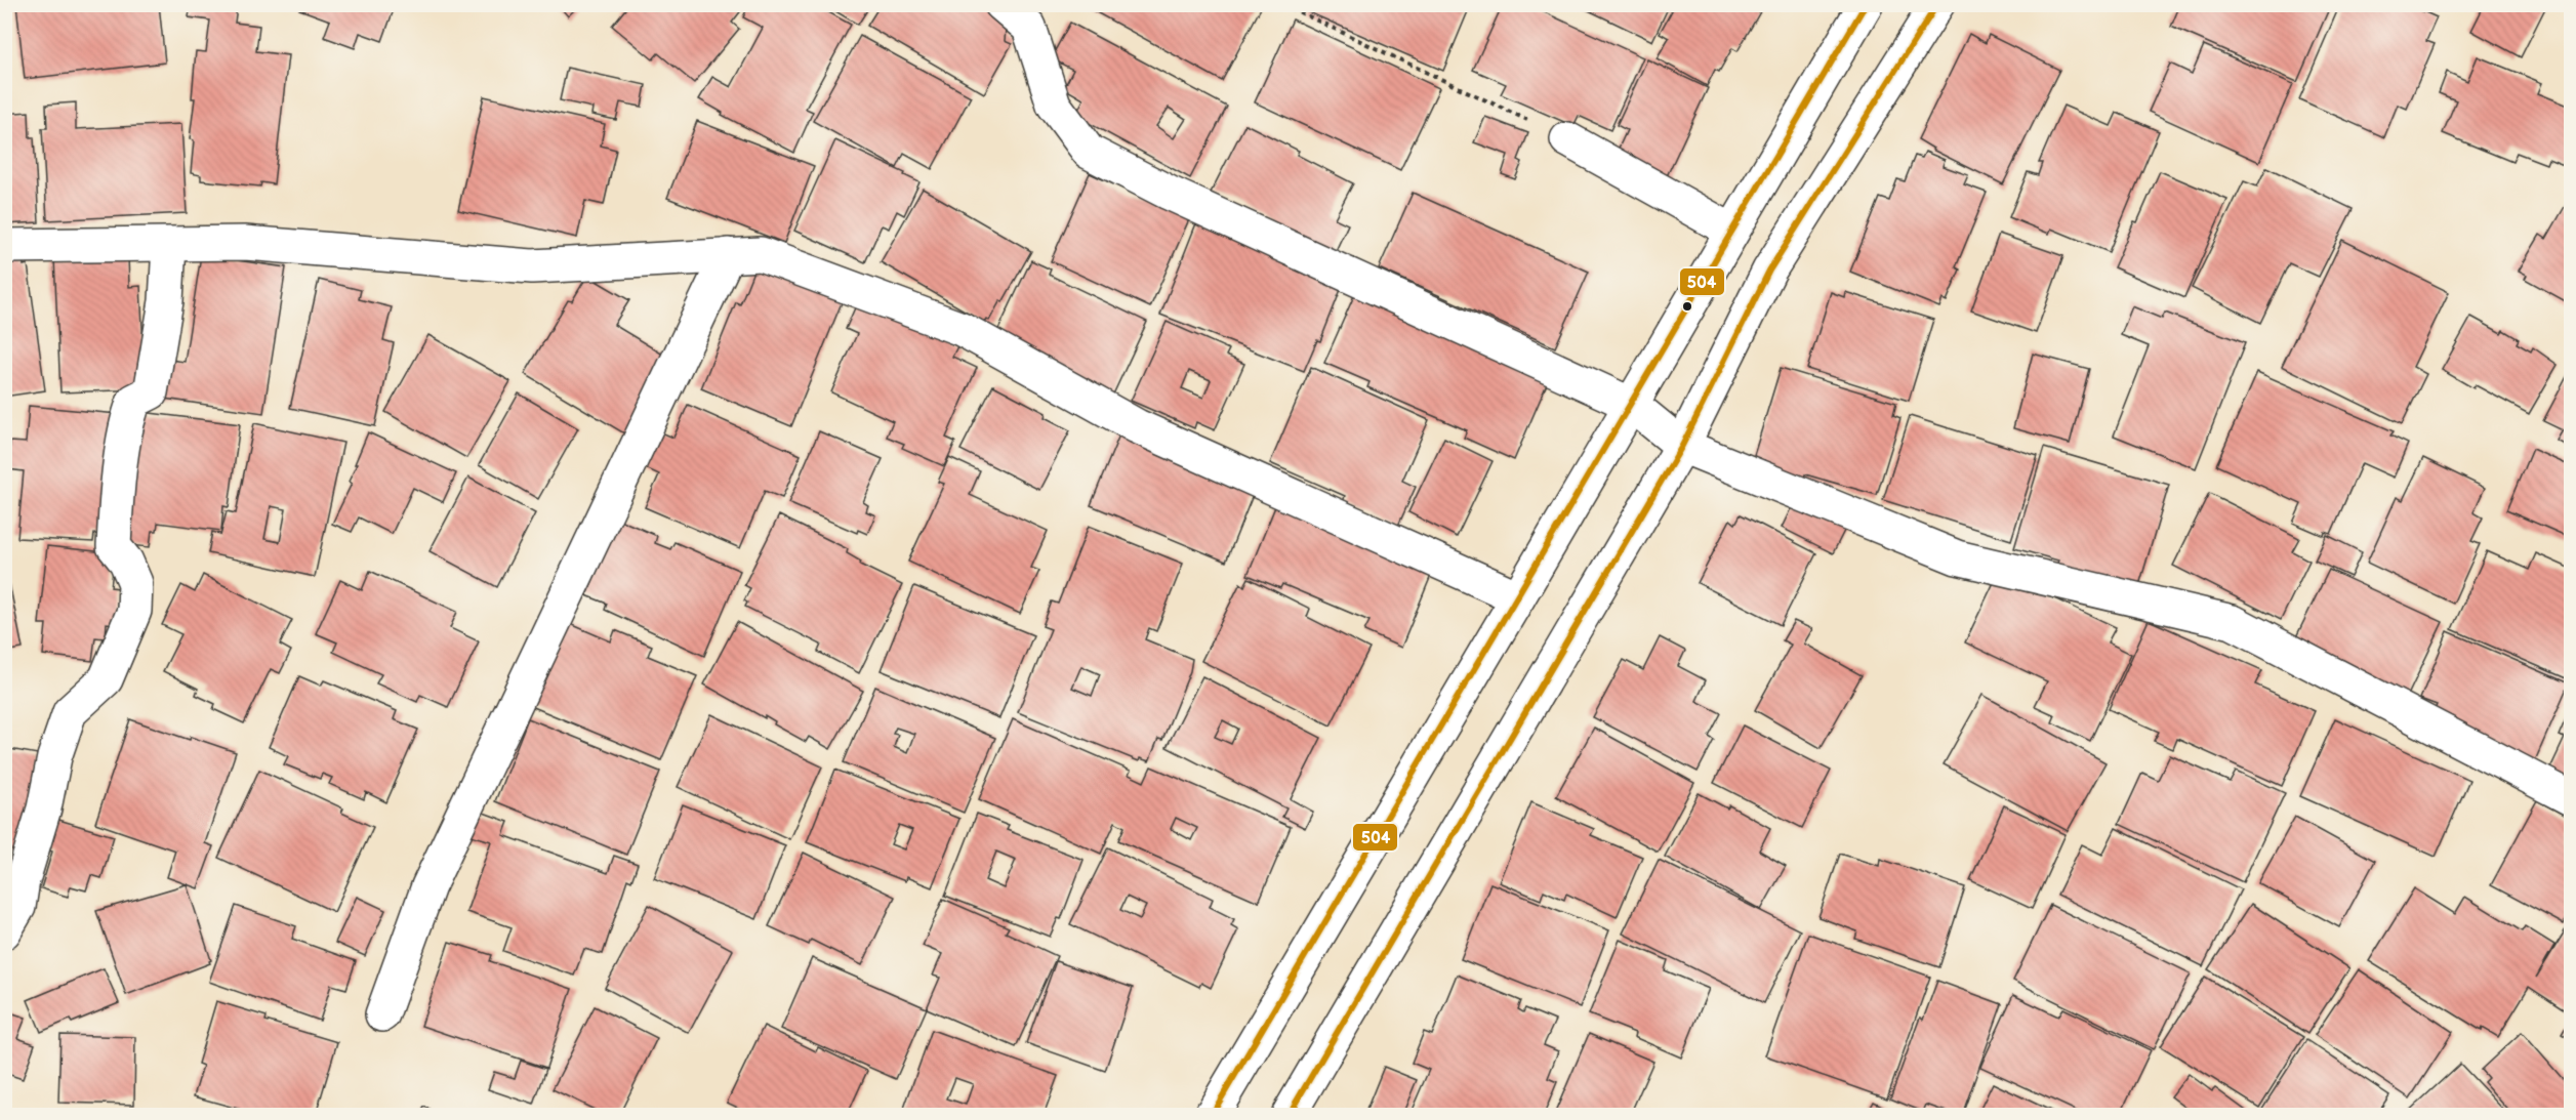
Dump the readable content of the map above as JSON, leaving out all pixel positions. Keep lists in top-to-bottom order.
{
  "lines": ["transit line 504"]
}
